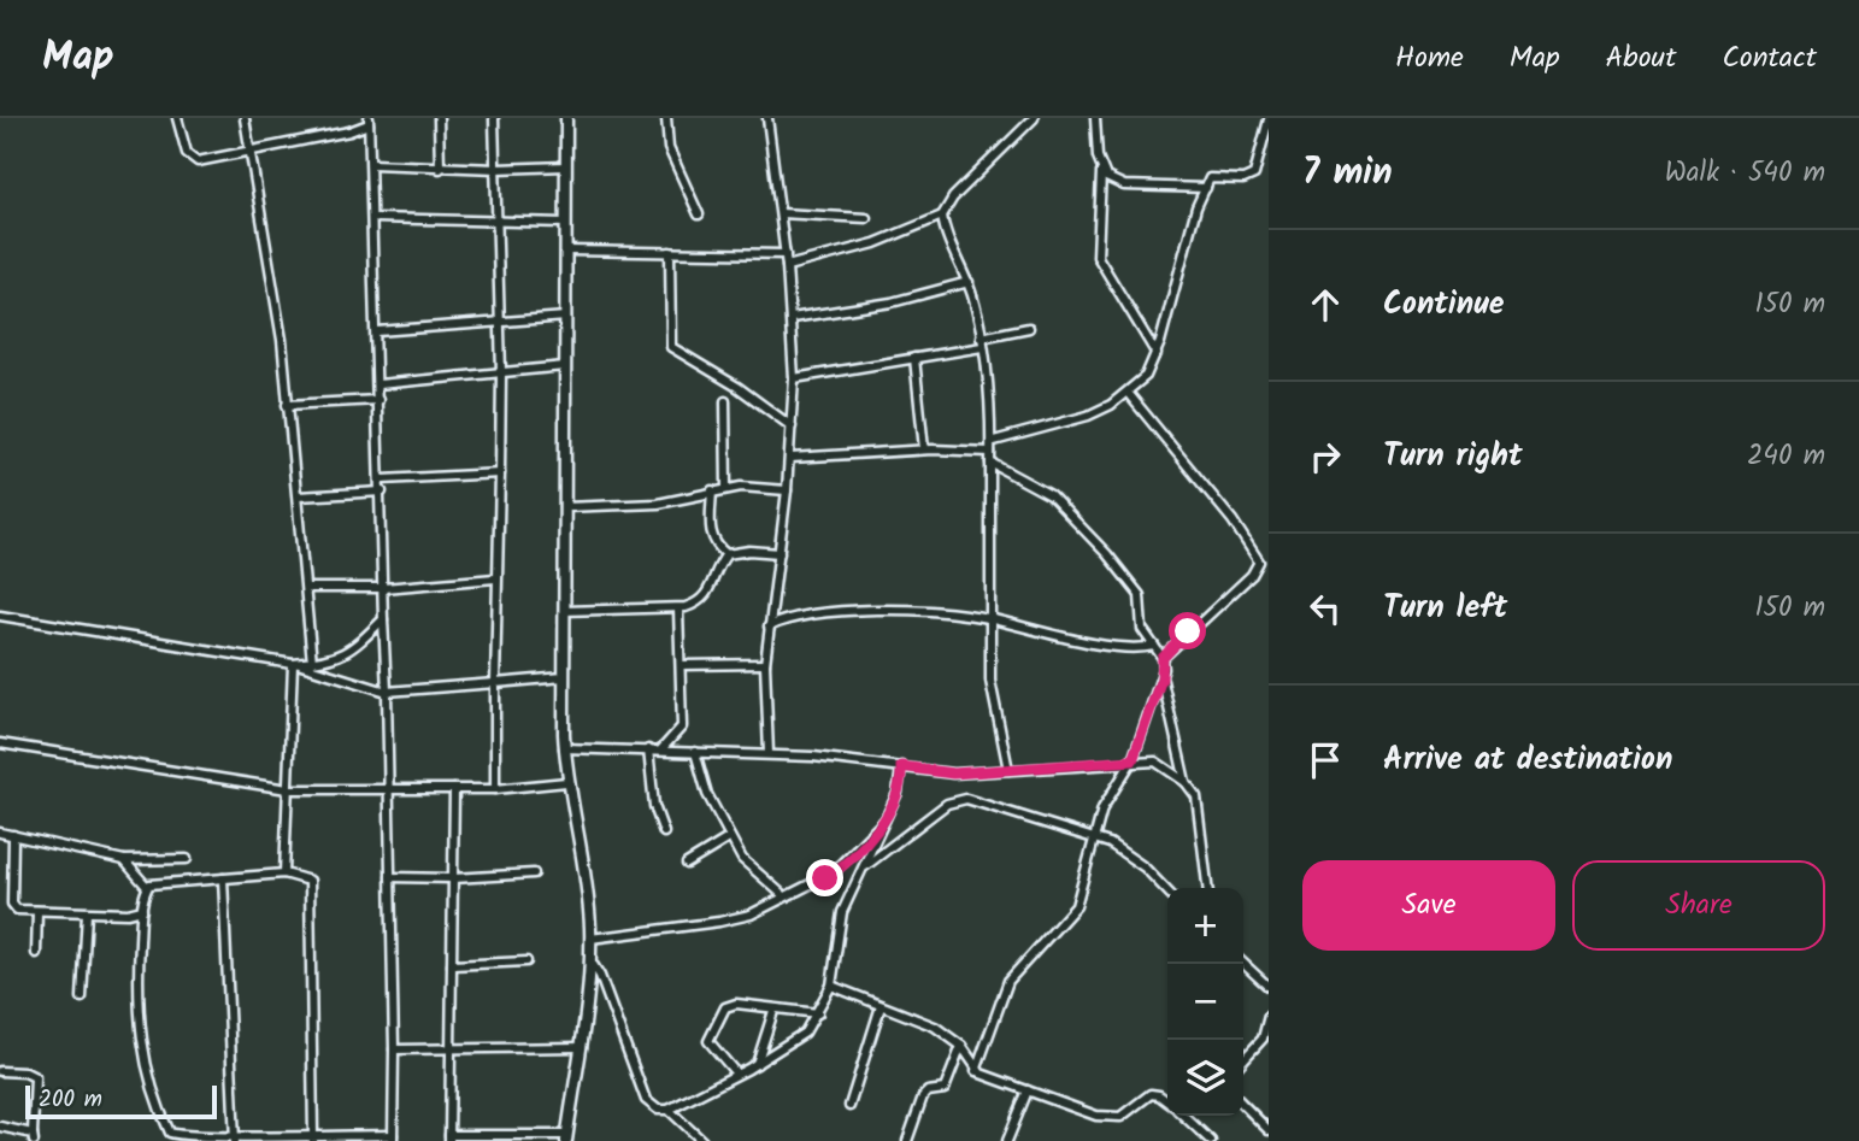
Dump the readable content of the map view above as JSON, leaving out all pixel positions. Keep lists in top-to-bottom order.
{
  "scale_bar": "200 m",
  "page": {
    "header": "Map",
    "nav": [
      "Home",
      "Map",
      "About",
      "Contact"
    ],
    "heading": ["7 min", "Walk · 540 m"],
    "list": [
      ["Continue", "150 m"],
      ["Turn right", "240 m"],
      ["Turn left", "150 m"],
      "Arrive at destination"
    ],
    "buttons": ["Save", "Share"],
    "map_buttons": ["+", "−"],
    "scale": "200 m"
  }
}
